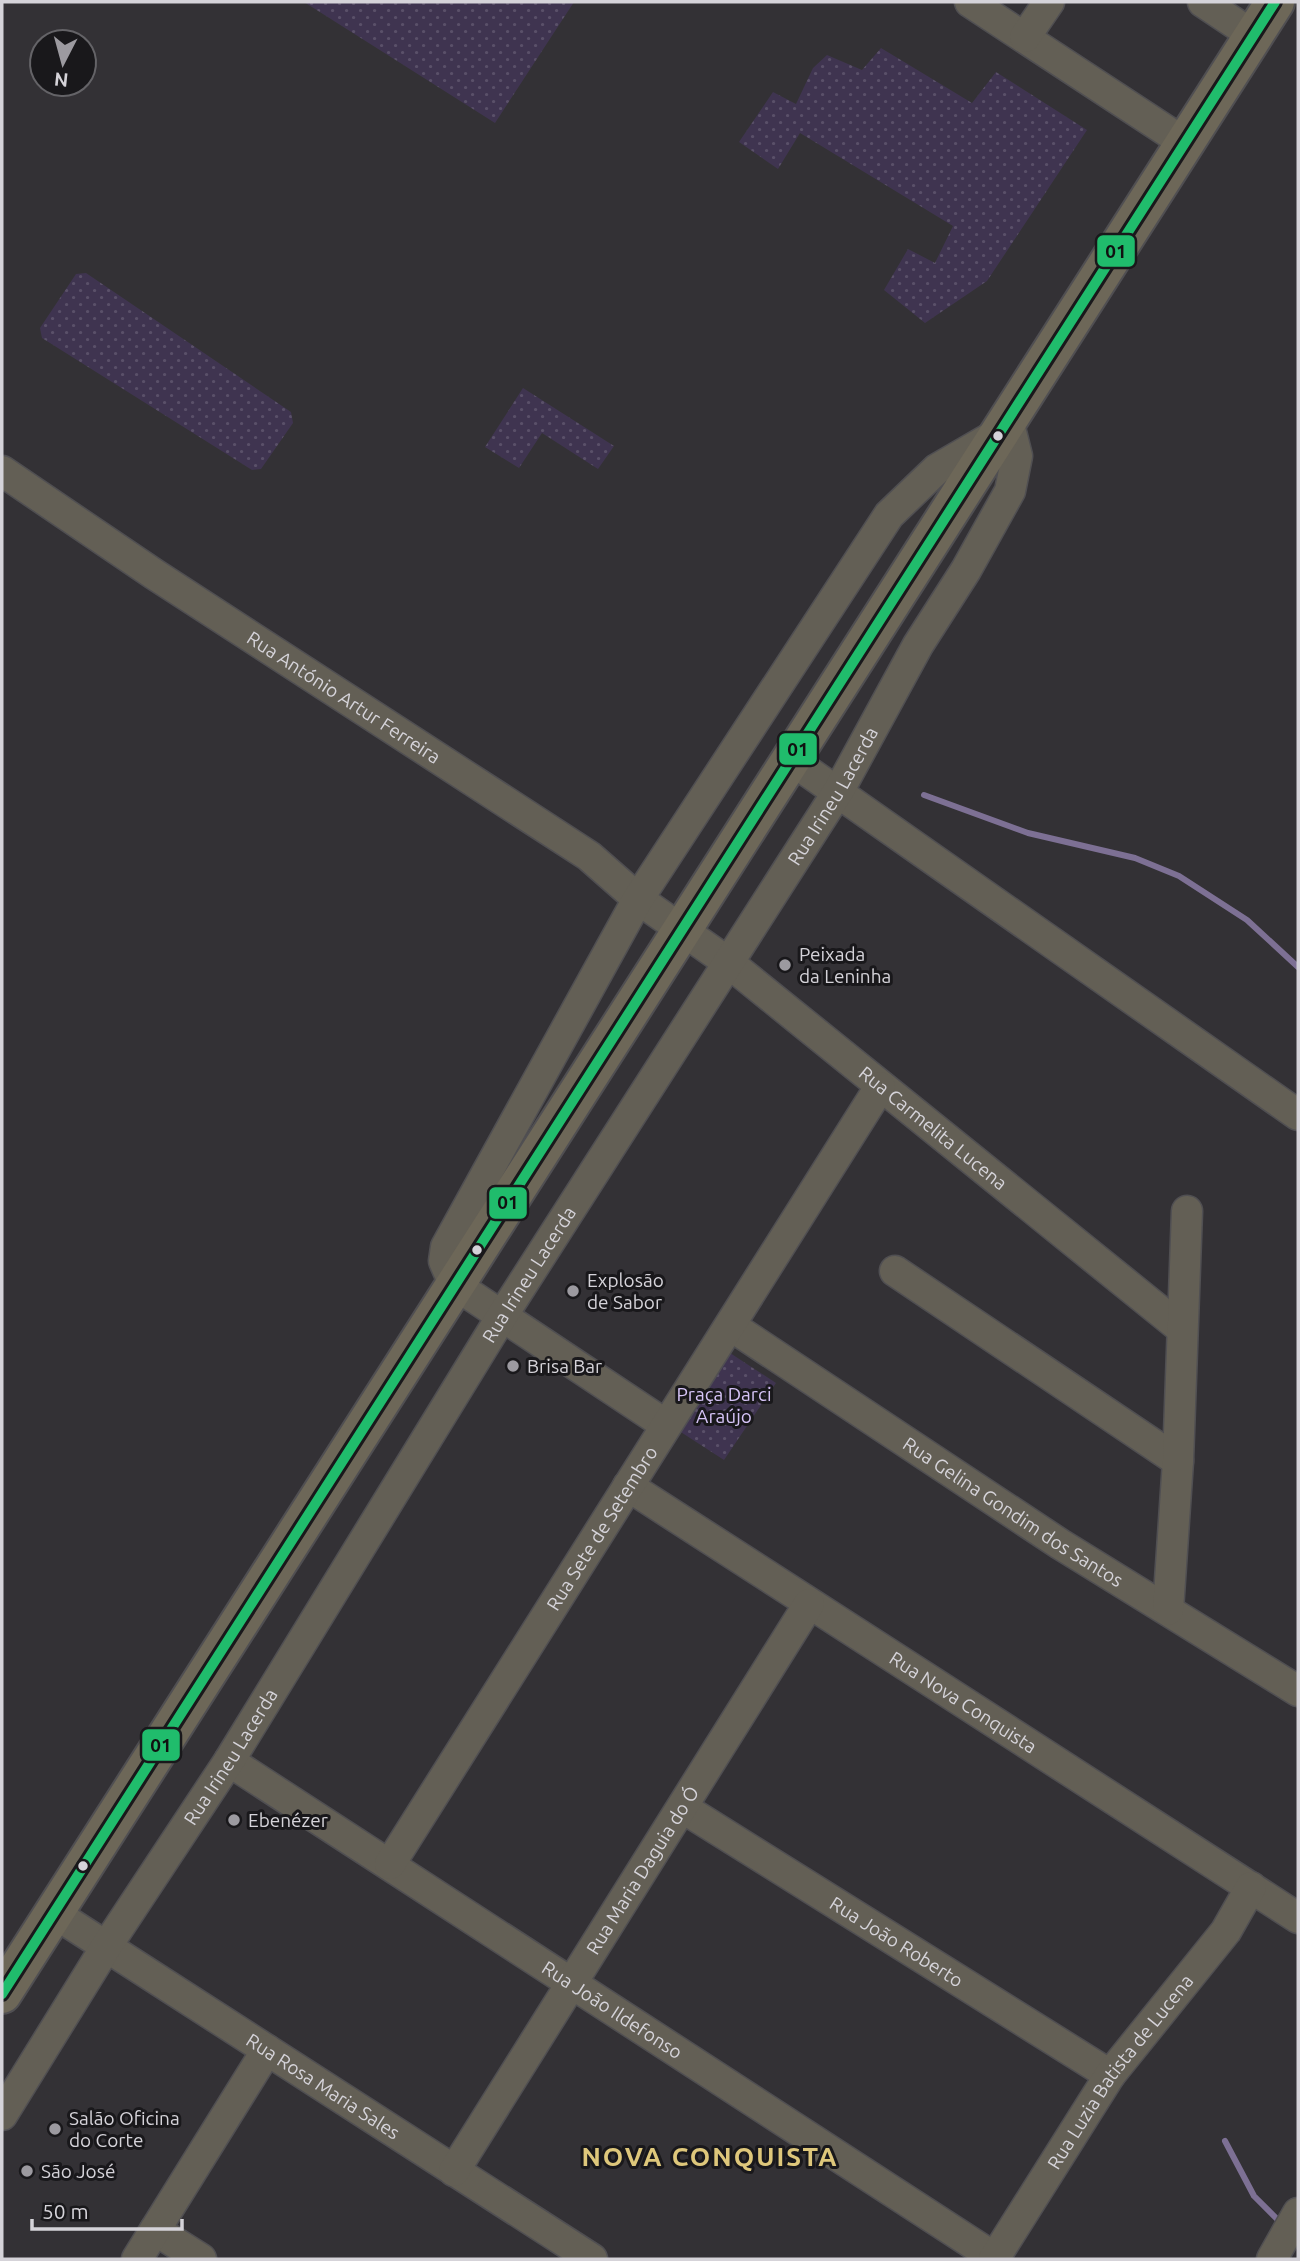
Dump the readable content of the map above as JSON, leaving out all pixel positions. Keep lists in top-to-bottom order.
{
  "streets": {
    "street": [
      "Rua António Artur Ferreira",
      "Rua Irineu Lacerda",
      "Rua Carmelita Lucena",
      "Rua Gelina Gondim dos Santos",
      "Rua Sete de Setembro",
      "Rua Nova Conquista",
      "Rua Maria Daguia do Ó",
      "Rua João Roberto",
      "Rua João Ildefonso",
      "Rua Luzia Batista de Lucena",
      "Rua Rosa Maria Sales"
    ]
  },
  "crossings": [
    ["Rua António Artur Ferreira", "Rua Carmelita Lucena"],
    ["Rua Irineu Lacerda", "Rua Carmelita Lucena"],
    ["Rua Irineu Lacerda", "Rua João Ildefonso"],
    ["Rua Irineu Lacerda", "Rua Rosa Maria Sales"],
    ["Rua Carmelita Lucena", "Rua Sete de Setembro"],
    ["Rua Gelina Gondim dos Santos", "Rua Sete de Setembro"],
    ["Rua Sete de Setembro", "Rua Nova Conquista"],
    ["Rua Sete de Setembro", "Rua João Ildefonso"],
    ["Rua Nova Conquista", "Rua Maria Daguia do Ó"],
    ["Rua Nova Conquista", "Rua Luzia Batista de Lucena"],
    ["Rua Maria Daguia do Ó", "Rua João Roberto"],
    ["Rua Maria Daguia do Ó", "Rua João Ildefonso"],
    ["Rua Maria Daguia do Ó", "Rua Rosa Maria Sales"],
    ["Rua João Roberto", "Rua Luzia Batista de Lucena"],
    ["Rua João Ildefonso", "Rua Luzia Batista de Lucena"]
  ],
  "districts": ["NOVA CONQUISTA"],
  "parks": ["Praça Darci Araújo"],
  "places": [
    "Peixada da Leninha",
    "Explosão de Sabor",
    "Brisa Bar",
    "Ebenézer",
    "Salão Oficina do Corte",
    "São José"
  ],
  "lines": ["transit line 01"],
  "scale_bar": "50 m",
  "north": "bottom"
}
